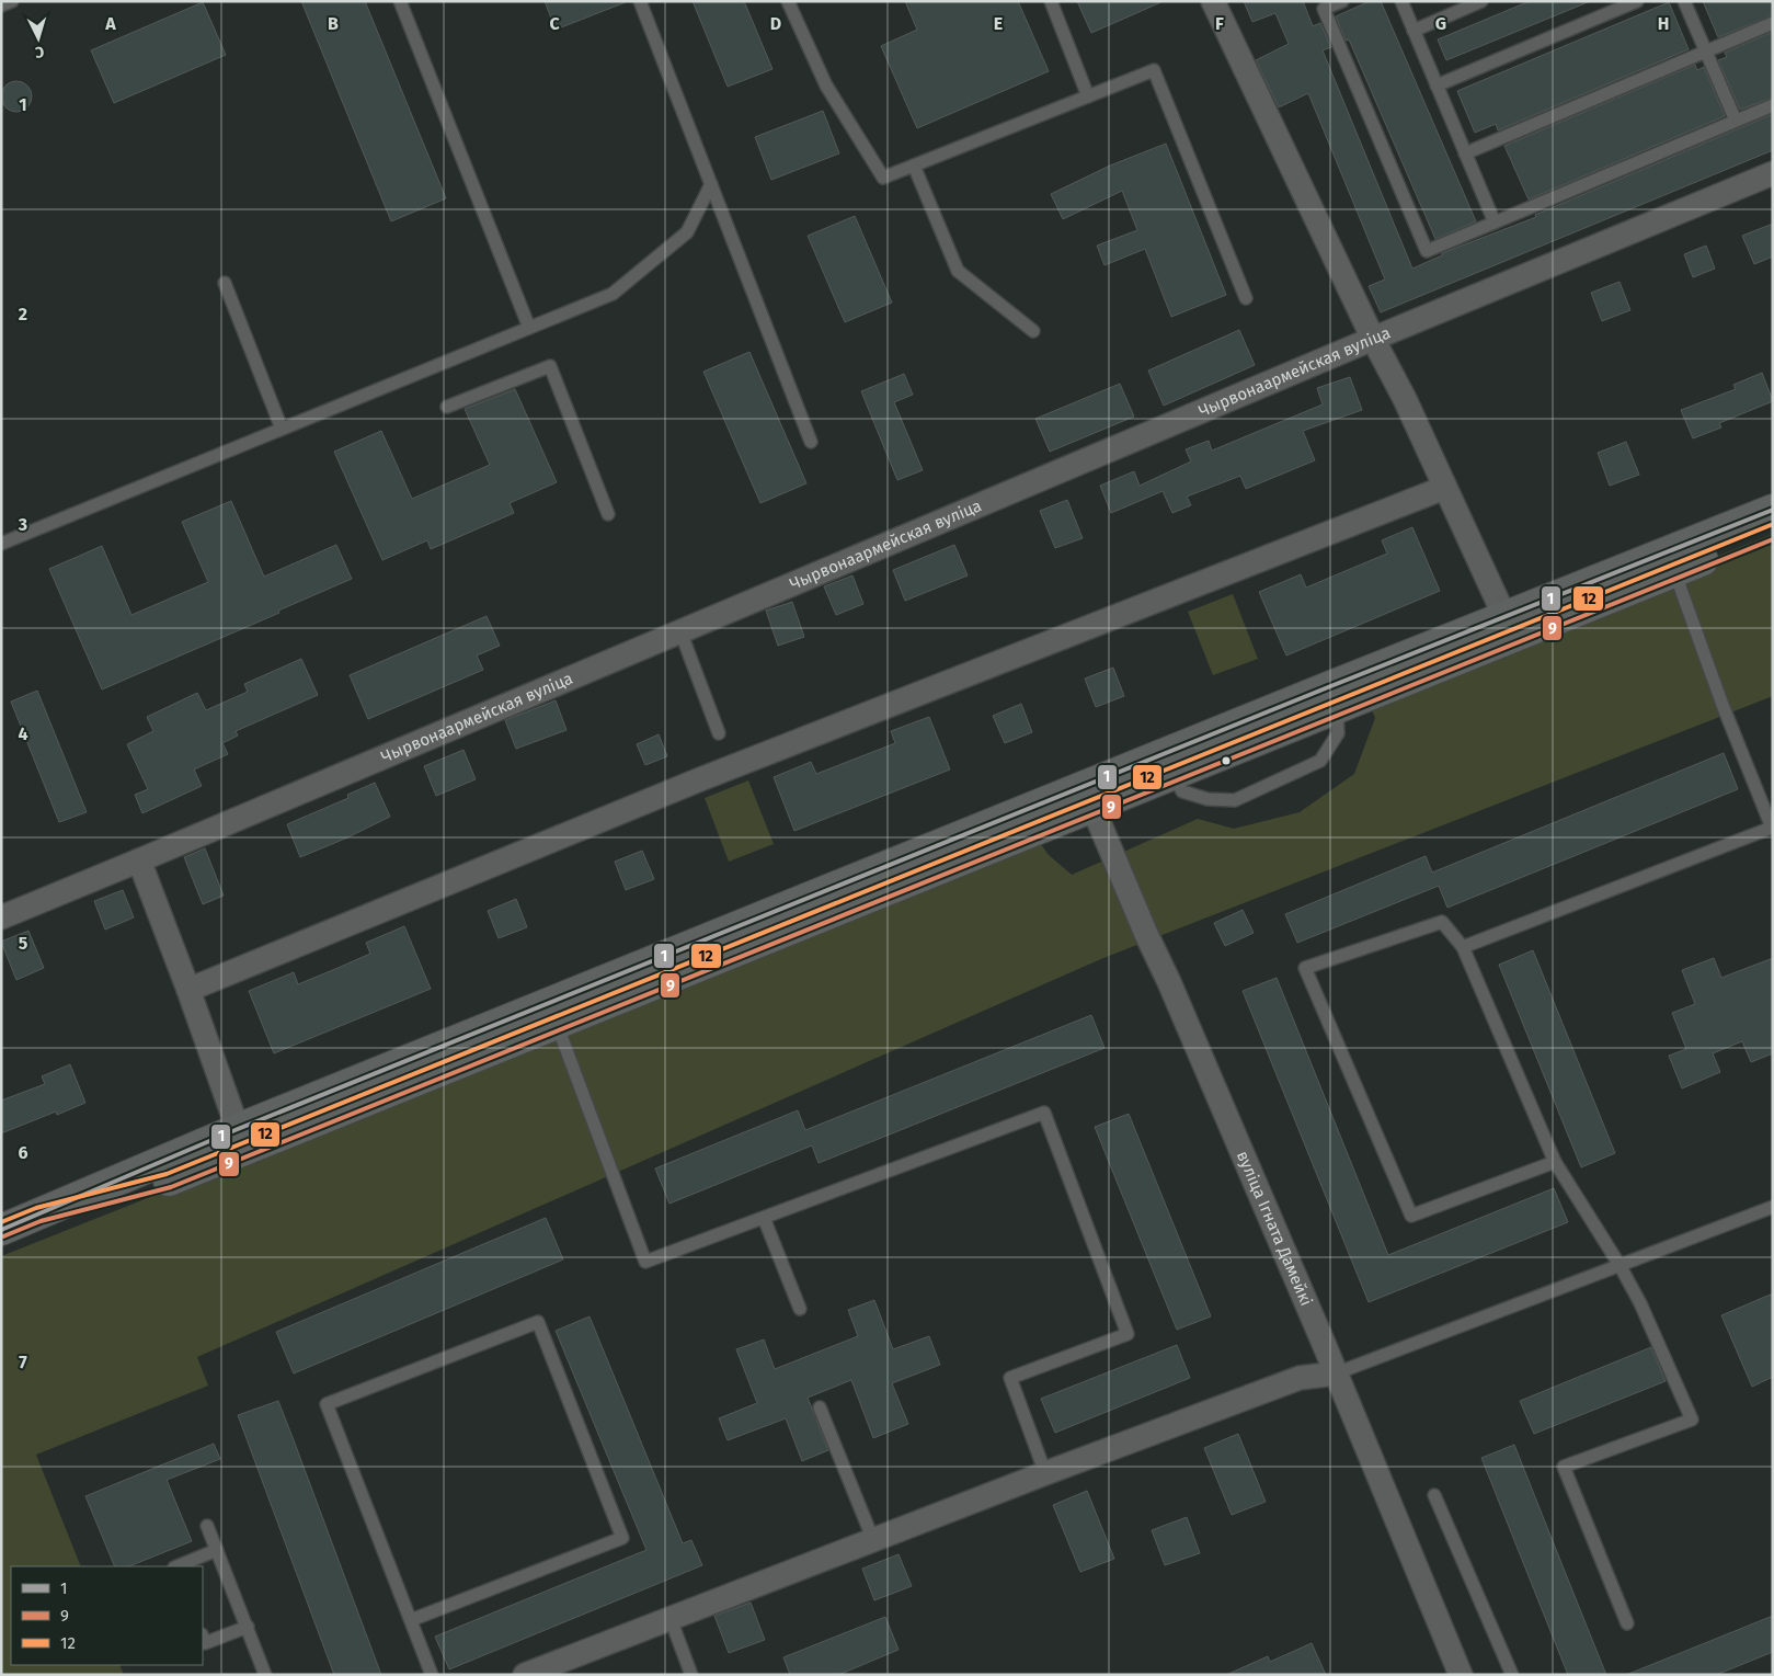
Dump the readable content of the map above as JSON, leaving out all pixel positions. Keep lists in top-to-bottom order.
{
  "streets": {
    "street": ["Чырвонаармейская вуліца", "вуліца Ігната Дамейкі"]
  },
  "lines": ["transit line 1", "transit line 12", "transit line 9"],
  "legend": ["1", "9", "12"],
  "north": "bottom",
  "grid": {
    "columns": [
      "A",
      "B",
      "C",
      "D",
      "E",
      "F",
      "G",
      "H"
    ],
    "rows": [
      "1",
      "2",
      "3",
      "4",
      "5",
      "6",
      "7"
    ]
  }
}
